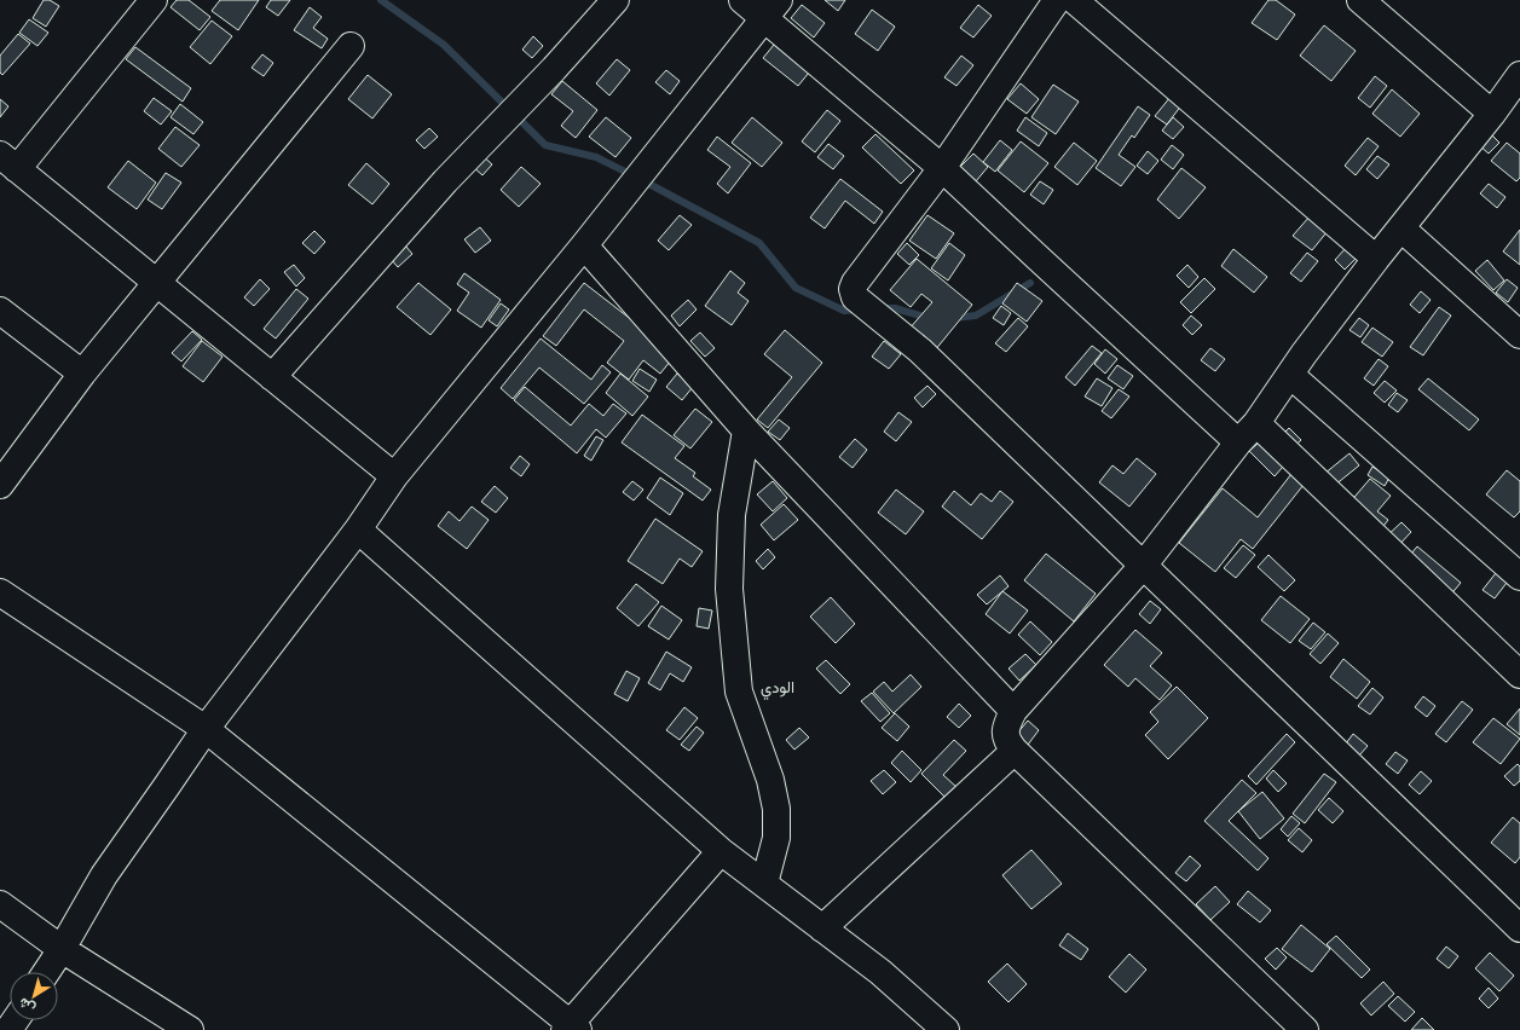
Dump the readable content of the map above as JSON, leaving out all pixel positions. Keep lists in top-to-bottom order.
{
  "districts": ["الودي"],
  "north": "bottom left"
}
